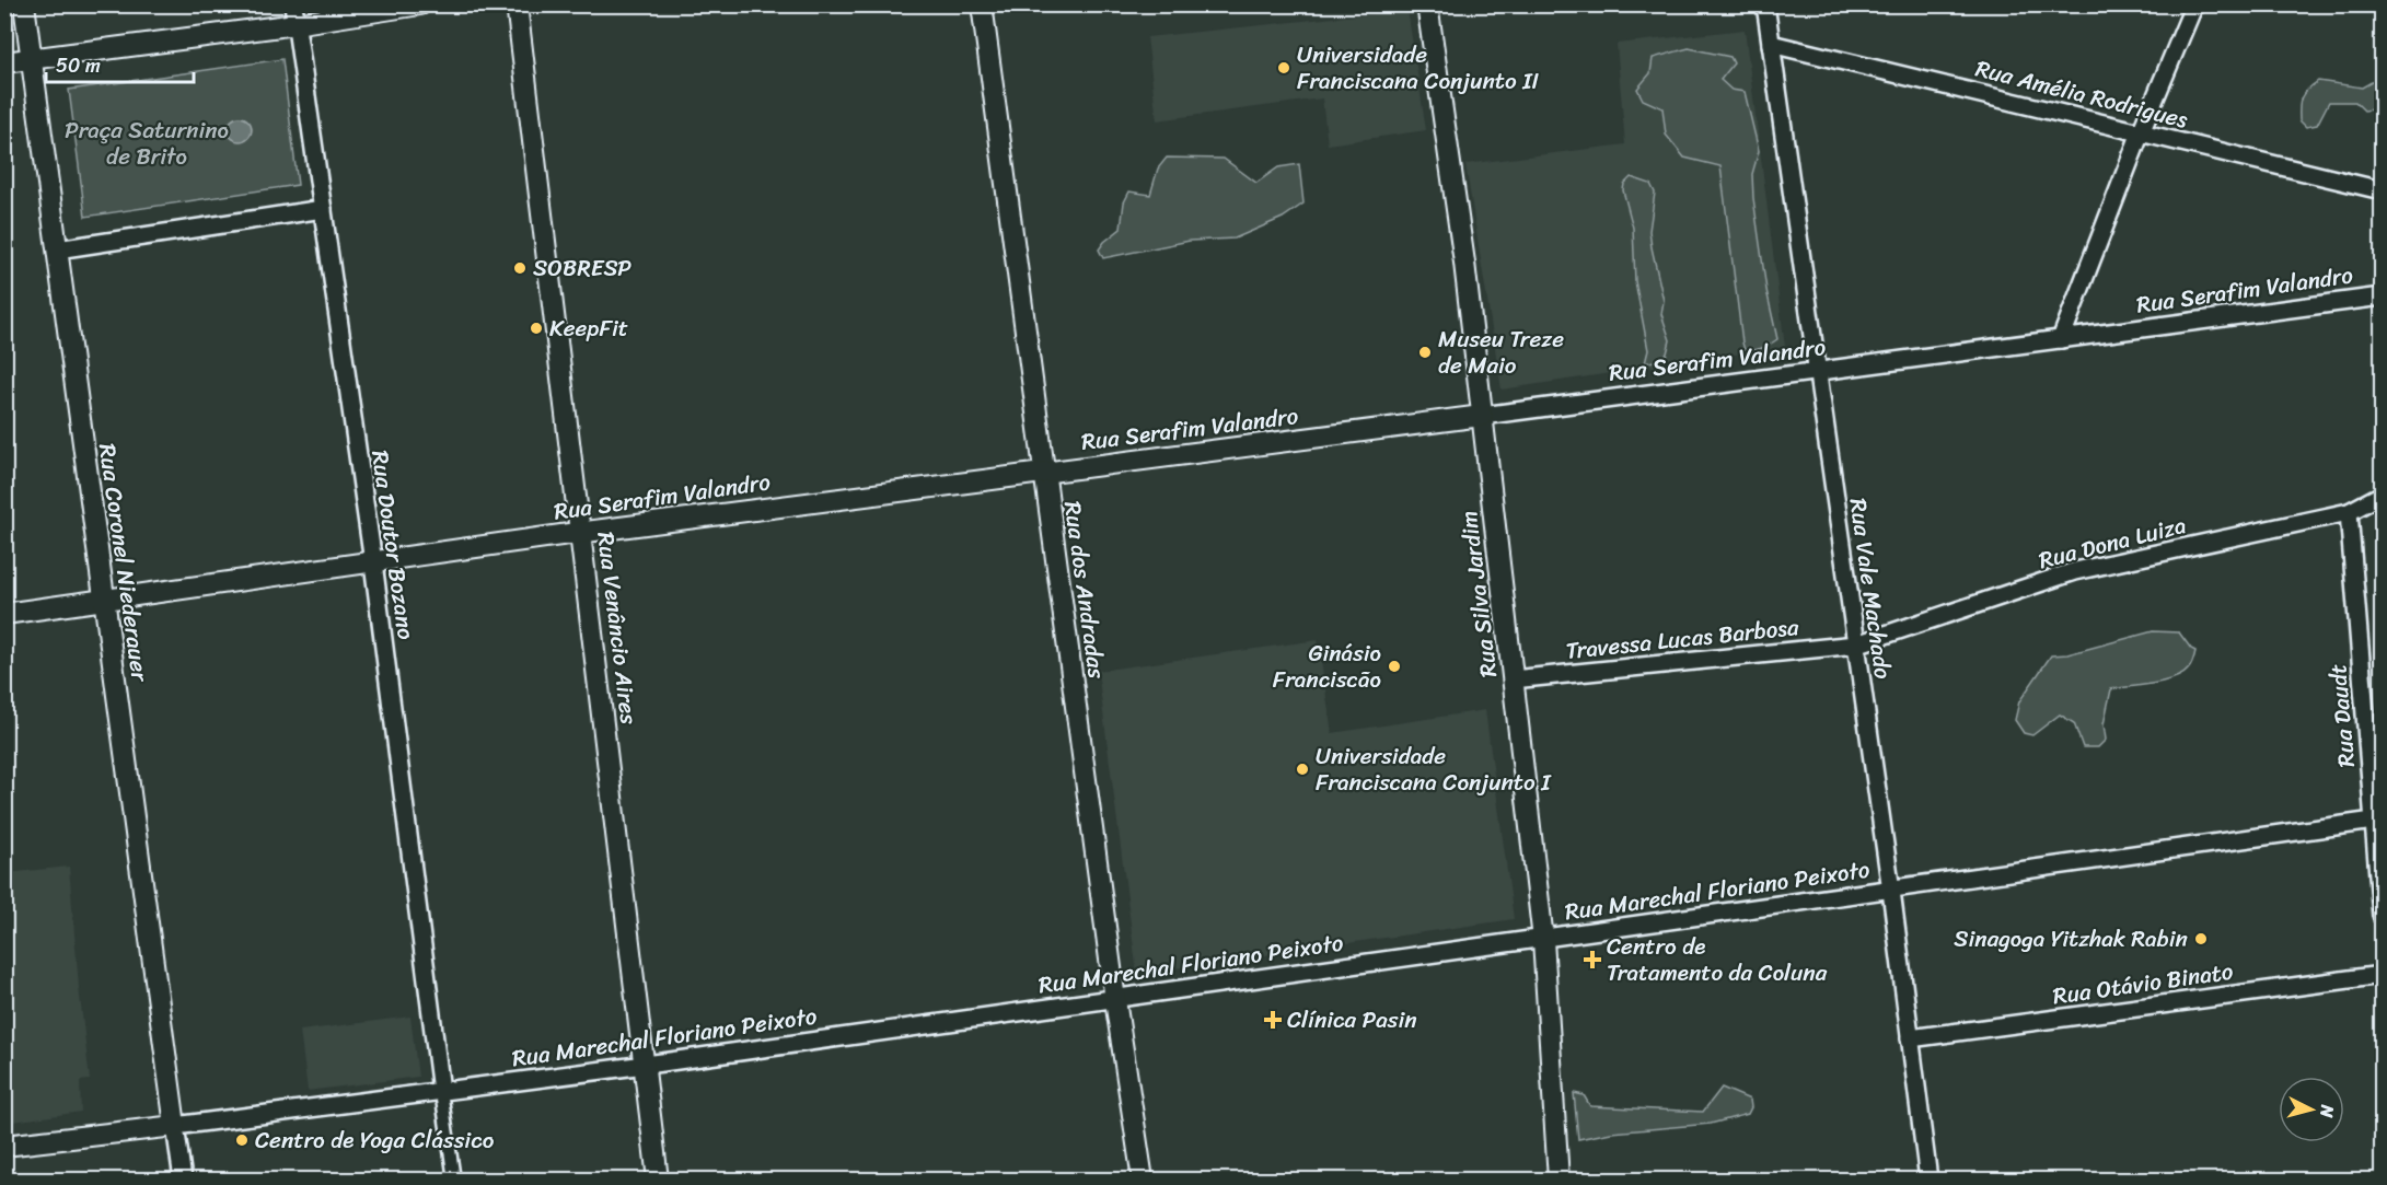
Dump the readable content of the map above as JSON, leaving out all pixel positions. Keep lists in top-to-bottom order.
{
  "streets": {
    "street": [
      "Rua Amélia Rodrigues",
      "Rua Serafim Valandro",
      "Rua Dona Luiza",
      "Rua Doutor Bozano",
      "Rua Coronel Niederauer",
      "Rua Vale Machado",
      "Rua dos Andradas",
      "Rua Silva Jardim",
      "Rua Venâncio Aires",
      "Travessa Lucas Barbosa",
      "Rua Daudt",
      "Rua Marechal Floriano Peixoto",
      "Rua Otávio Binato"
    ]
  },
  "crossings": [
    ["Rua Amélia Rodrigues", "Rua Vale Machado"],
    ["Rua Serafim Valandro", "Rua Doutor Bozano"],
    ["Rua Serafim Valandro", "Rua Coronel Niederauer"],
    ["Rua Serafim Valandro", "Rua Vale Machado"],
    ["Rua Serafim Valandro", "Rua dos Andradas"],
    ["Rua Serafim Valandro", "Rua Silva Jardim"],
    ["Rua Serafim Valandro", "Rua Venâncio Aires"],
    ["Rua Dona Luiza", "Rua Vale Machado"],
    ["Rua Dona Luiza", "Travessa Lucas Barbosa"],
    ["Rua Dona Luiza", "Rua Daudt"],
    ["Rua Doutor Bozano", "Rua Marechal Floriano Peixoto"],
    ["Rua Coronel Niederauer", "Rua Marechal Floriano Peixoto"],
    ["Rua Vale Machado", "Travessa Lucas Barbosa"],
    ["Rua Vale Machado", "Rua Marechal Floriano Peixoto"],
    ["Rua Vale Machado", "Rua Otávio Binato"],
    ["Rua dos Andradas", "Rua Marechal Floriano Peixoto"],
    ["Rua Silva Jardim", "Travessa Lucas Barbosa"],
    ["Rua Silva Jardim", "Rua Marechal Floriano Peixoto"],
    ["Rua Venâncio Aires", "Rua Marechal Floriano Peixoto"],
    ["Rua Daudt", "Rua Marechal Floriano Peixoto"]
  ],
  "parks": ["Praça Saturnino de Brito"],
  "places": {
    "other": [
      "Universidade Franciscana Conjunto II",
      "SOBRESP",
      "KeepFit",
      "Museu Treze de Maio",
      "Ginásio Franciscão",
      "Universidade Franciscana Conjunto I",
      "Sinagoga Yitzhak Rabin",
      "Centro de Yoga Clássico"
    ],
    "health": ["Centro de Tratamento da Coluna", "Clínica Pasin"]
  },
  "scale_bar": "50 m",
  "north": "right"
}
